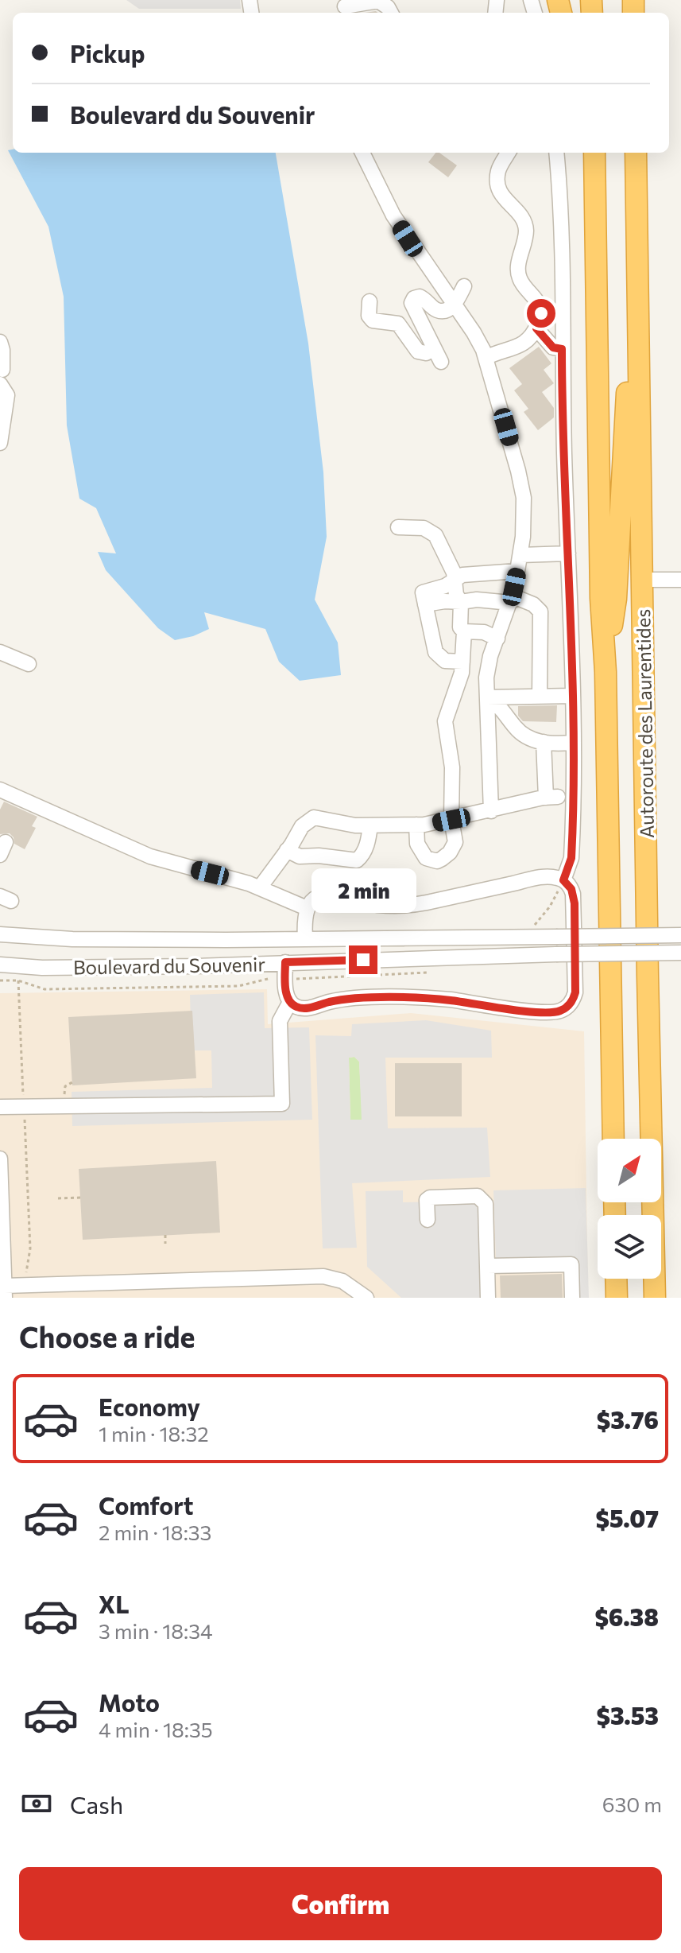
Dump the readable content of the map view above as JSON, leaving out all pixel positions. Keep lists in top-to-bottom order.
{
  "streets": {
    "highway": ["Autoroute des Laurentides"],
    "street": ["Boulevard du Souvenir"]
  },
  "north": "top right",
  "page": {
    "banner": ["Pickup", "Boulevard du Souvenir"],
    "bubble": "2 min",
    "heading": "Choose a ride",
    "list": [
      {
        "name": "Economy",
        "note": "1 min · 18:32",
        "value": "$3.76"
      },
      {
        "name": "Comfort",
        "note": "2 min · 18:33",
        "value": "$5.07"
      },
      {
        "name": "XL",
        "note": "3 min · 18:34",
        "value": "$6.38"
      },
      {
        "name": "Moto",
        "note": "4 min · 18:35",
        "value": "$3.53"
      }
    ],
    "pay": ["Cash", "630 m"],
    "buttons": "Confirm"
  }
}
